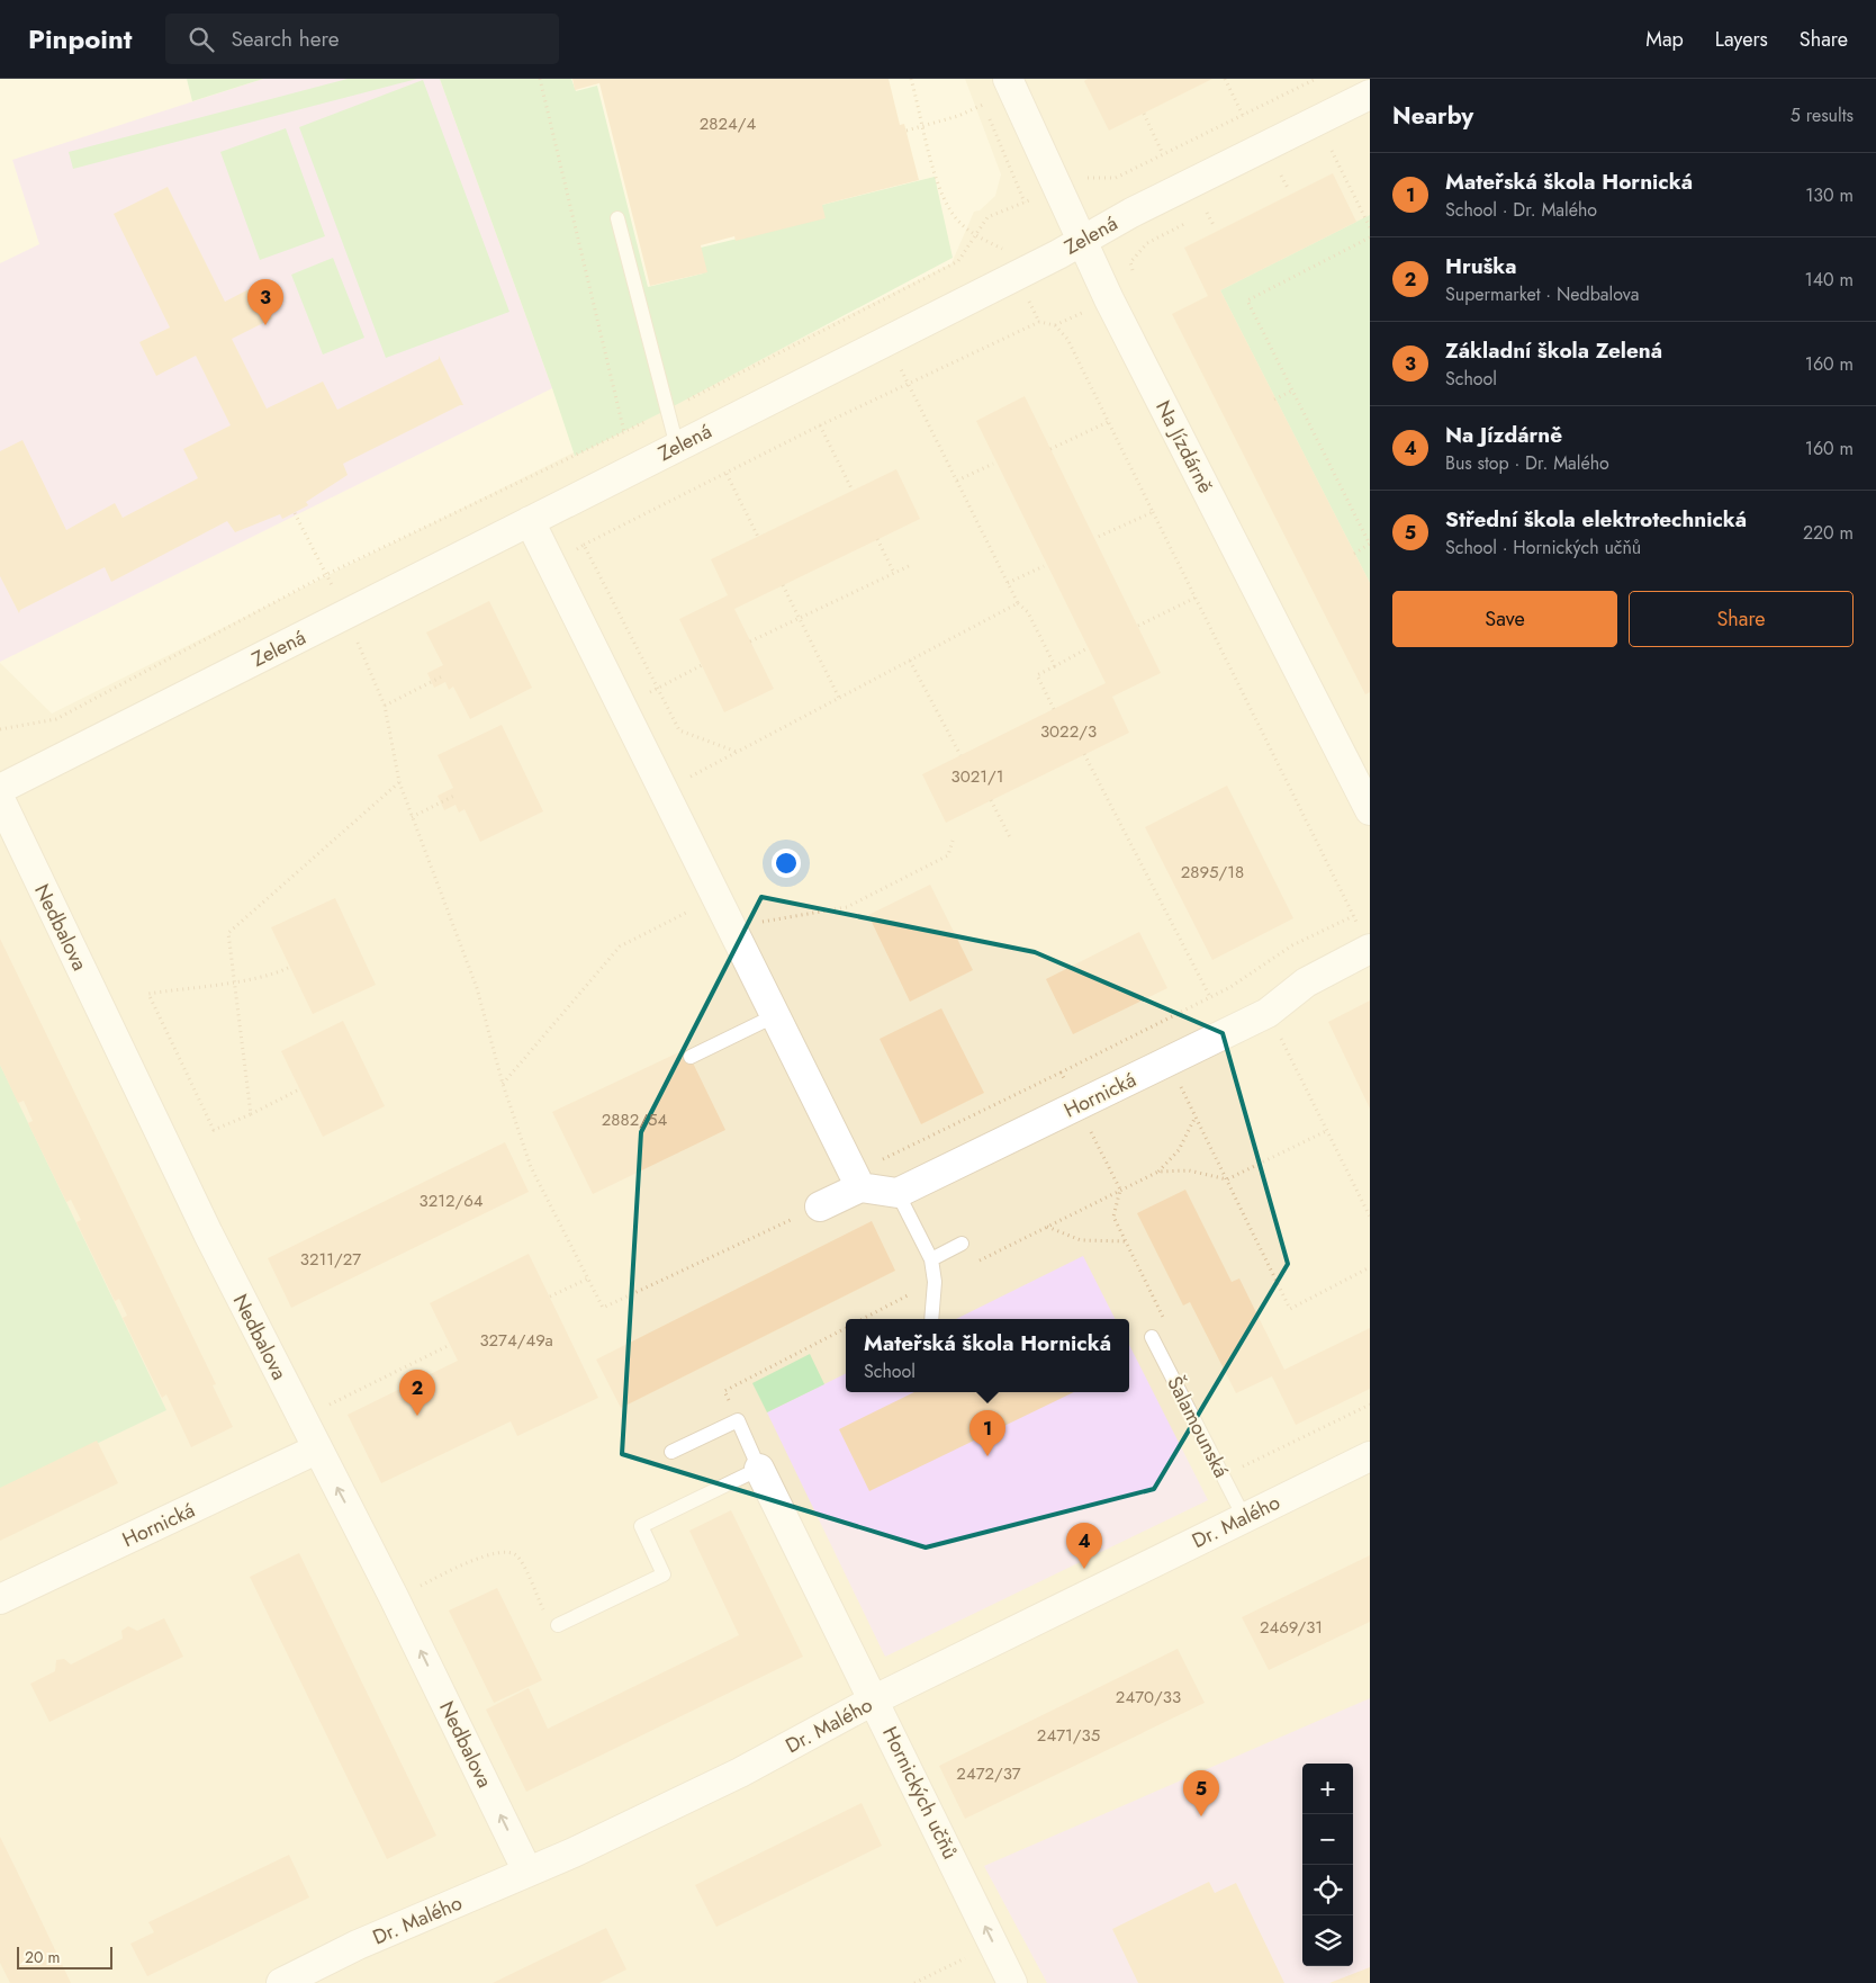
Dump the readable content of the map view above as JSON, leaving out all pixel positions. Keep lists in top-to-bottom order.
{
  "streets": {
    "street": [
      "Zelená",
      "Na Jízdárně",
      "Nedbalova",
      "Hornická",
      "Dr. Malého",
      "Hornických učňů"
    ],
    "lane": ["Šalamounská"]
  },
  "crossings": [
    ["Zelená", "Na Jízdárně"],
    ["Nedbalova", "Hornická"],
    ["Nedbalova", "Dr. Malého"],
    ["Šalamounská", "Dr. Malého"],
    ["Dr. Malého", "Hornických učňů"]
  ],
  "one_way": ["Nedbalova", "Hornických učňů"],
  "house_numbers": [
    "2824/4",
    "3022/3",
    "3021/1",
    "2895/18",
    "2882/54",
    "3212/64",
    "3211/27",
    "3274/49a",
    "2469/31",
    "2470/33",
    "2471/35",
    "2472/37"
  ],
  "scale_bar": "20 m",
  "page": {
    "header": "Pinpoint",
    "search": "Search here",
    "nav": ["Map", "Layers", "Share"],
    "heading": ["Nearby", "5 results"],
    "list": [
      {
        "mark": "1",
        "name": "Mateřská škola Hornická",
        "note": "School · Dr. Malého",
        "value": "130 m"
      },
      {
        "mark": "2",
        "name": "Hruška",
        "note": "Supermarket · Nedbalova",
        "value": "140 m"
      },
      {
        "mark": "3",
        "name": "Základní škola Zelená",
        "note": "School",
        "value": "160 m"
      },
      {
        "mark": "4",
        "name": "Na Jízdárně",
        "note": "Bus stop · Dr. Malého",
        "value": "160 m"
      },
      {
        "mark": "5",
        "name": "Střední škola elektrotechnická",
        "note": "School · Hornických učňů",
        "value": "220 m"
      }
    ],
    "pins": [
      "3",
      "2",
      "1",
      "4",
      "5"
    ],
    "buttons": ["Save", "Share"],
    "popup": ["Mateřská škola Hornická", "School"],
    "map_buttons": ["+", "−"],
    "scale": "20 m"
  }
}
